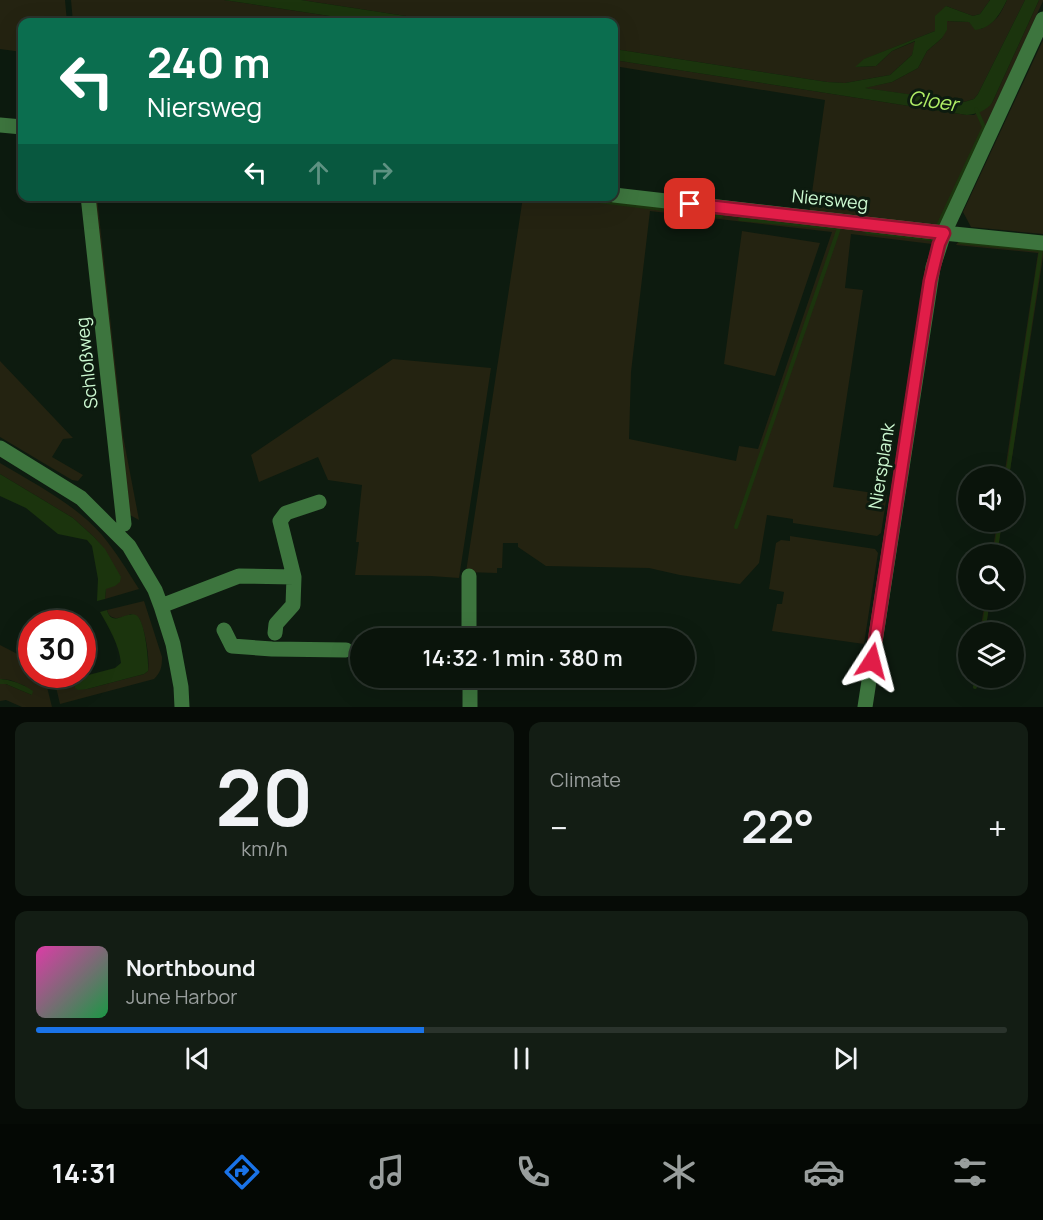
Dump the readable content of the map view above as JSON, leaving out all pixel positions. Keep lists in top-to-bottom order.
{
  "streets": {
    "street": ["Niersweg", "Schloßweg", "Niersplank"]
  },
  "crossings": [
    ["Niersweg", "Niersplank"]
  ],
  "water": ["Cloer"],
  "page": {
    "turn": ["240 m", "Niersweg"],
    "limit": "30",
    "trip": "14:32 · 1 min · 380 m",
    "tile": [
      ["20", "km/h"],
      "Climate"
    ],
    "heat": ["−", "22°", "+"],
    "song": ["Northbound", "June Harbor"],
    "tabs": "14:31"
  }
}
